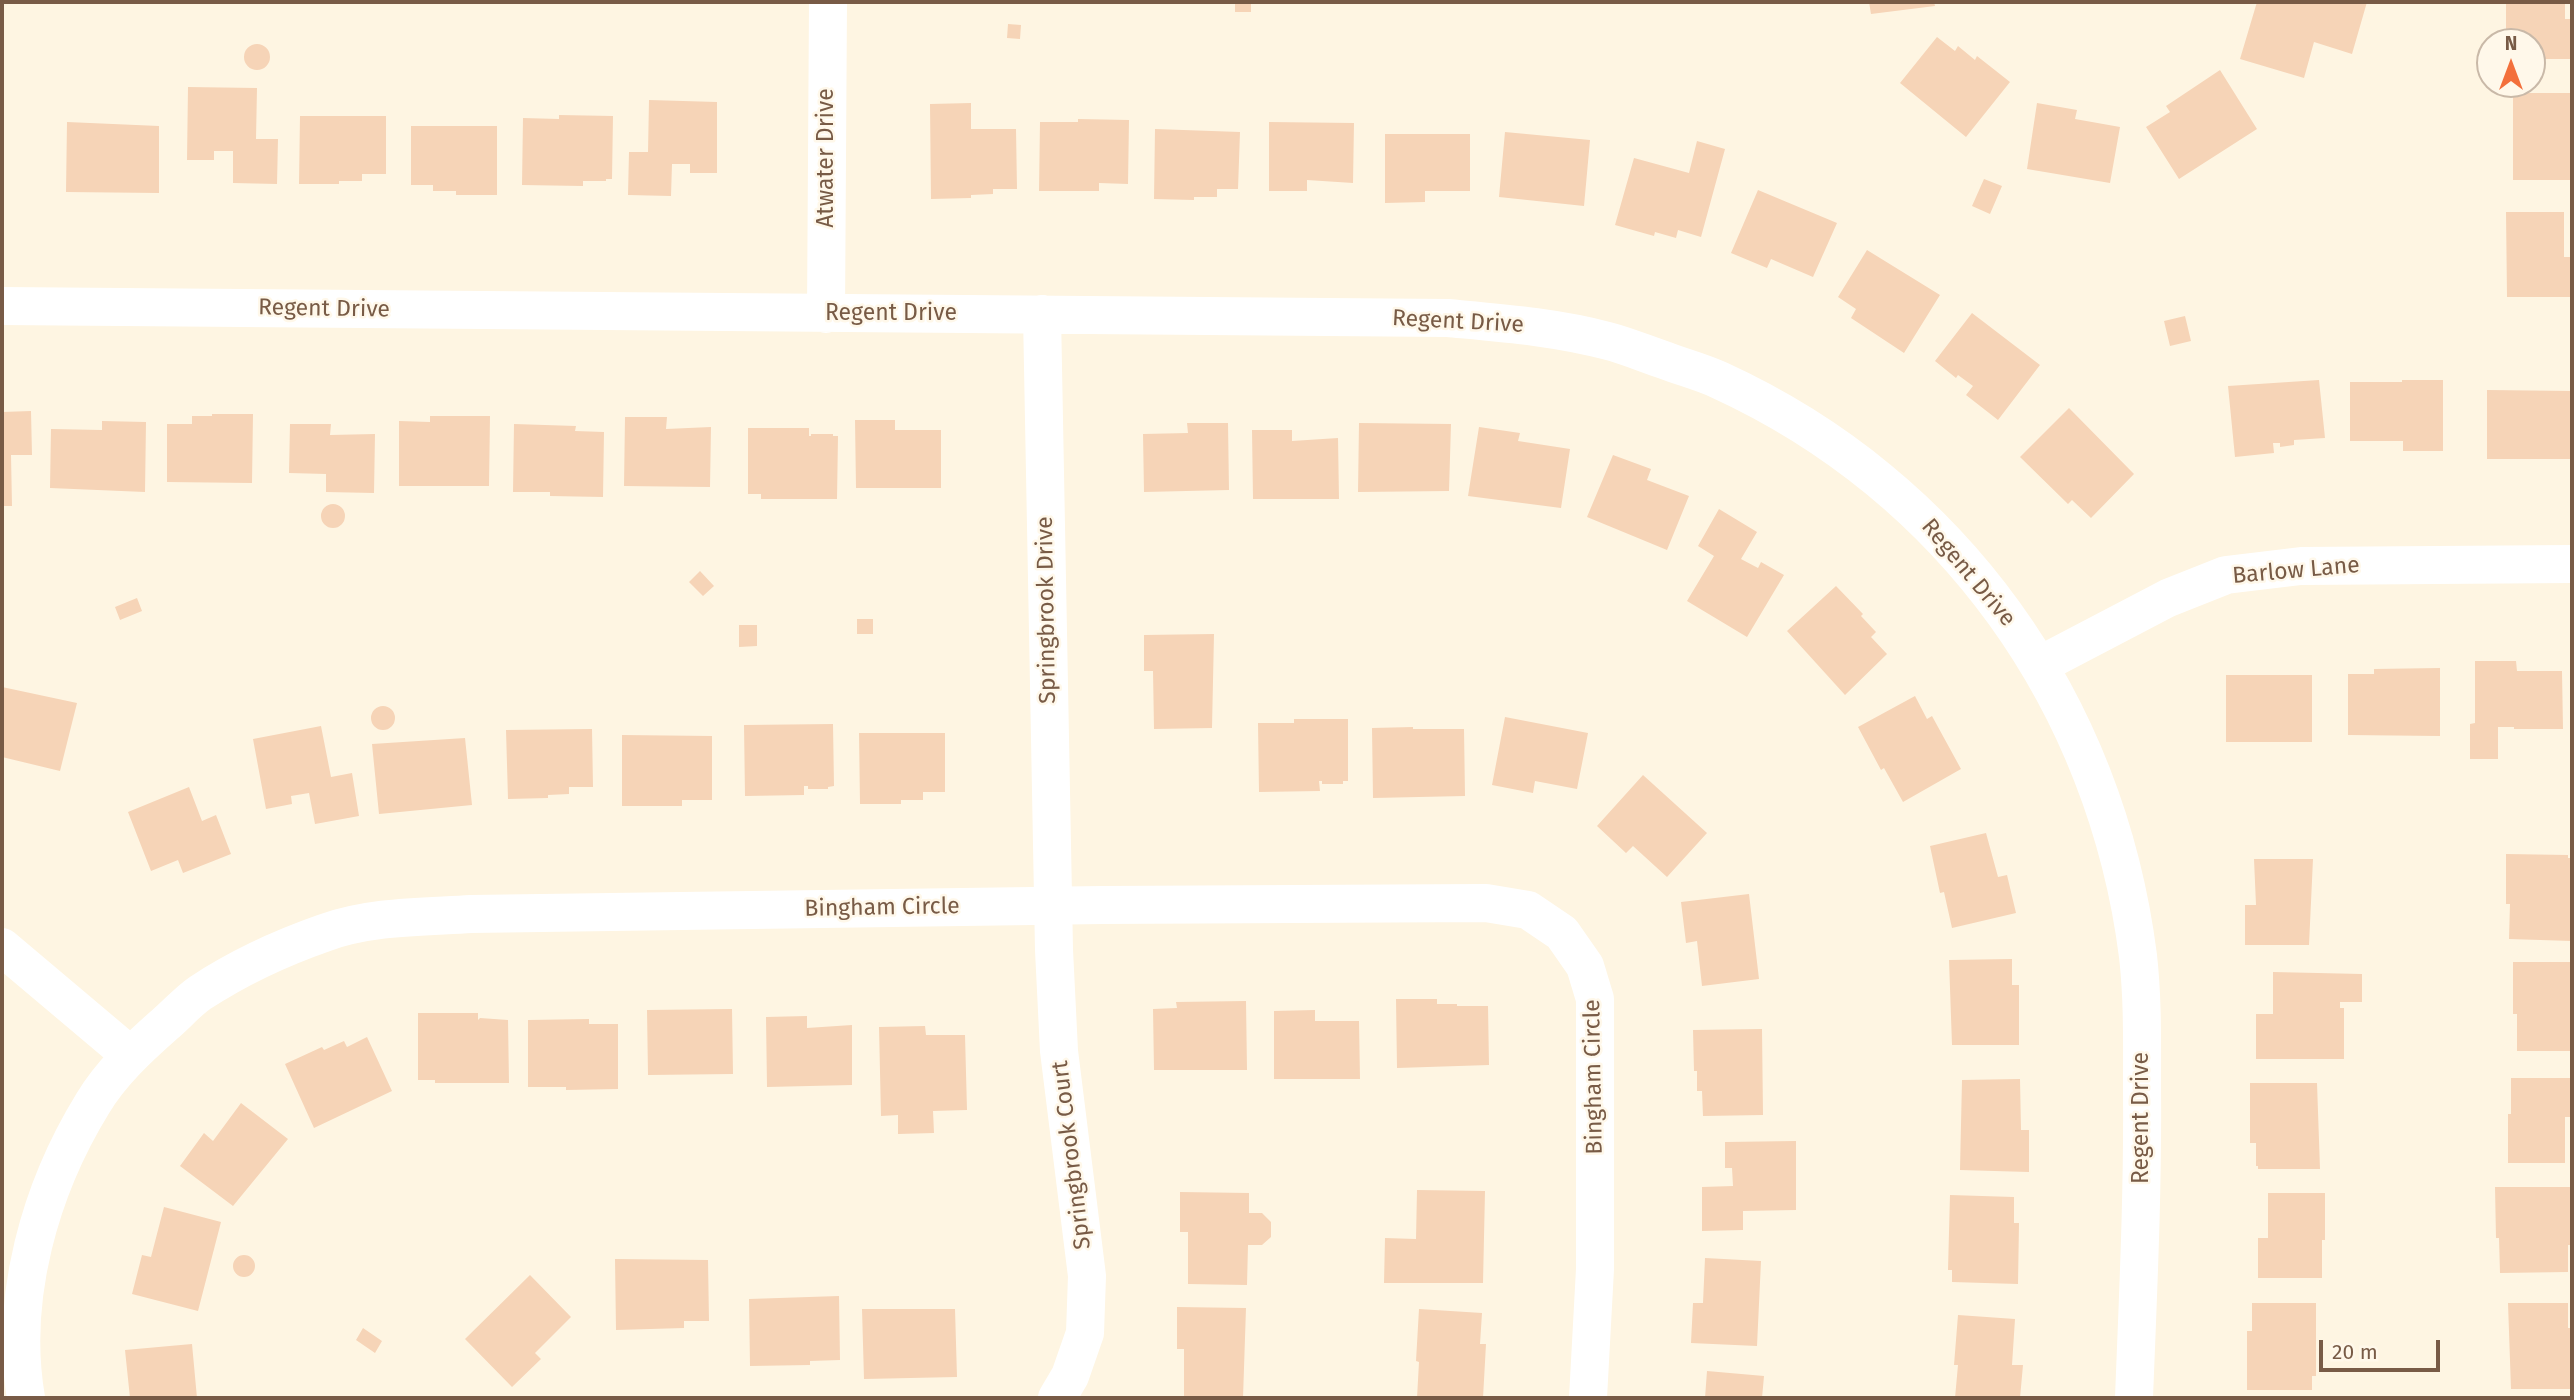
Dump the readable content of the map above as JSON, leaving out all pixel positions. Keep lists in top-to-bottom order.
{
  "streets": {
    "street": [
      "Atwater Drive",
      "Regent Drive",
      "Barlow Lane",
      "Springbrook Drive",
      "Bingham Circle",
      "Springbrook Court"
    ]
  },
  "crossings": [
    ["Atwater Drive", "Regent Drive"],
    ["Regent Drive", "Barlow Lane"],
    ["Regent Drive", "Springbrook Drive"],
    ["Springbrook Drive", "Bingham Circle"],
    ["Springbrook Drive", "Springbrook Court"],
    ["Bingham Circle", "Springbrook Court"]
  ],
  "scale_bar": "20 m",
  "north": "top"
}
